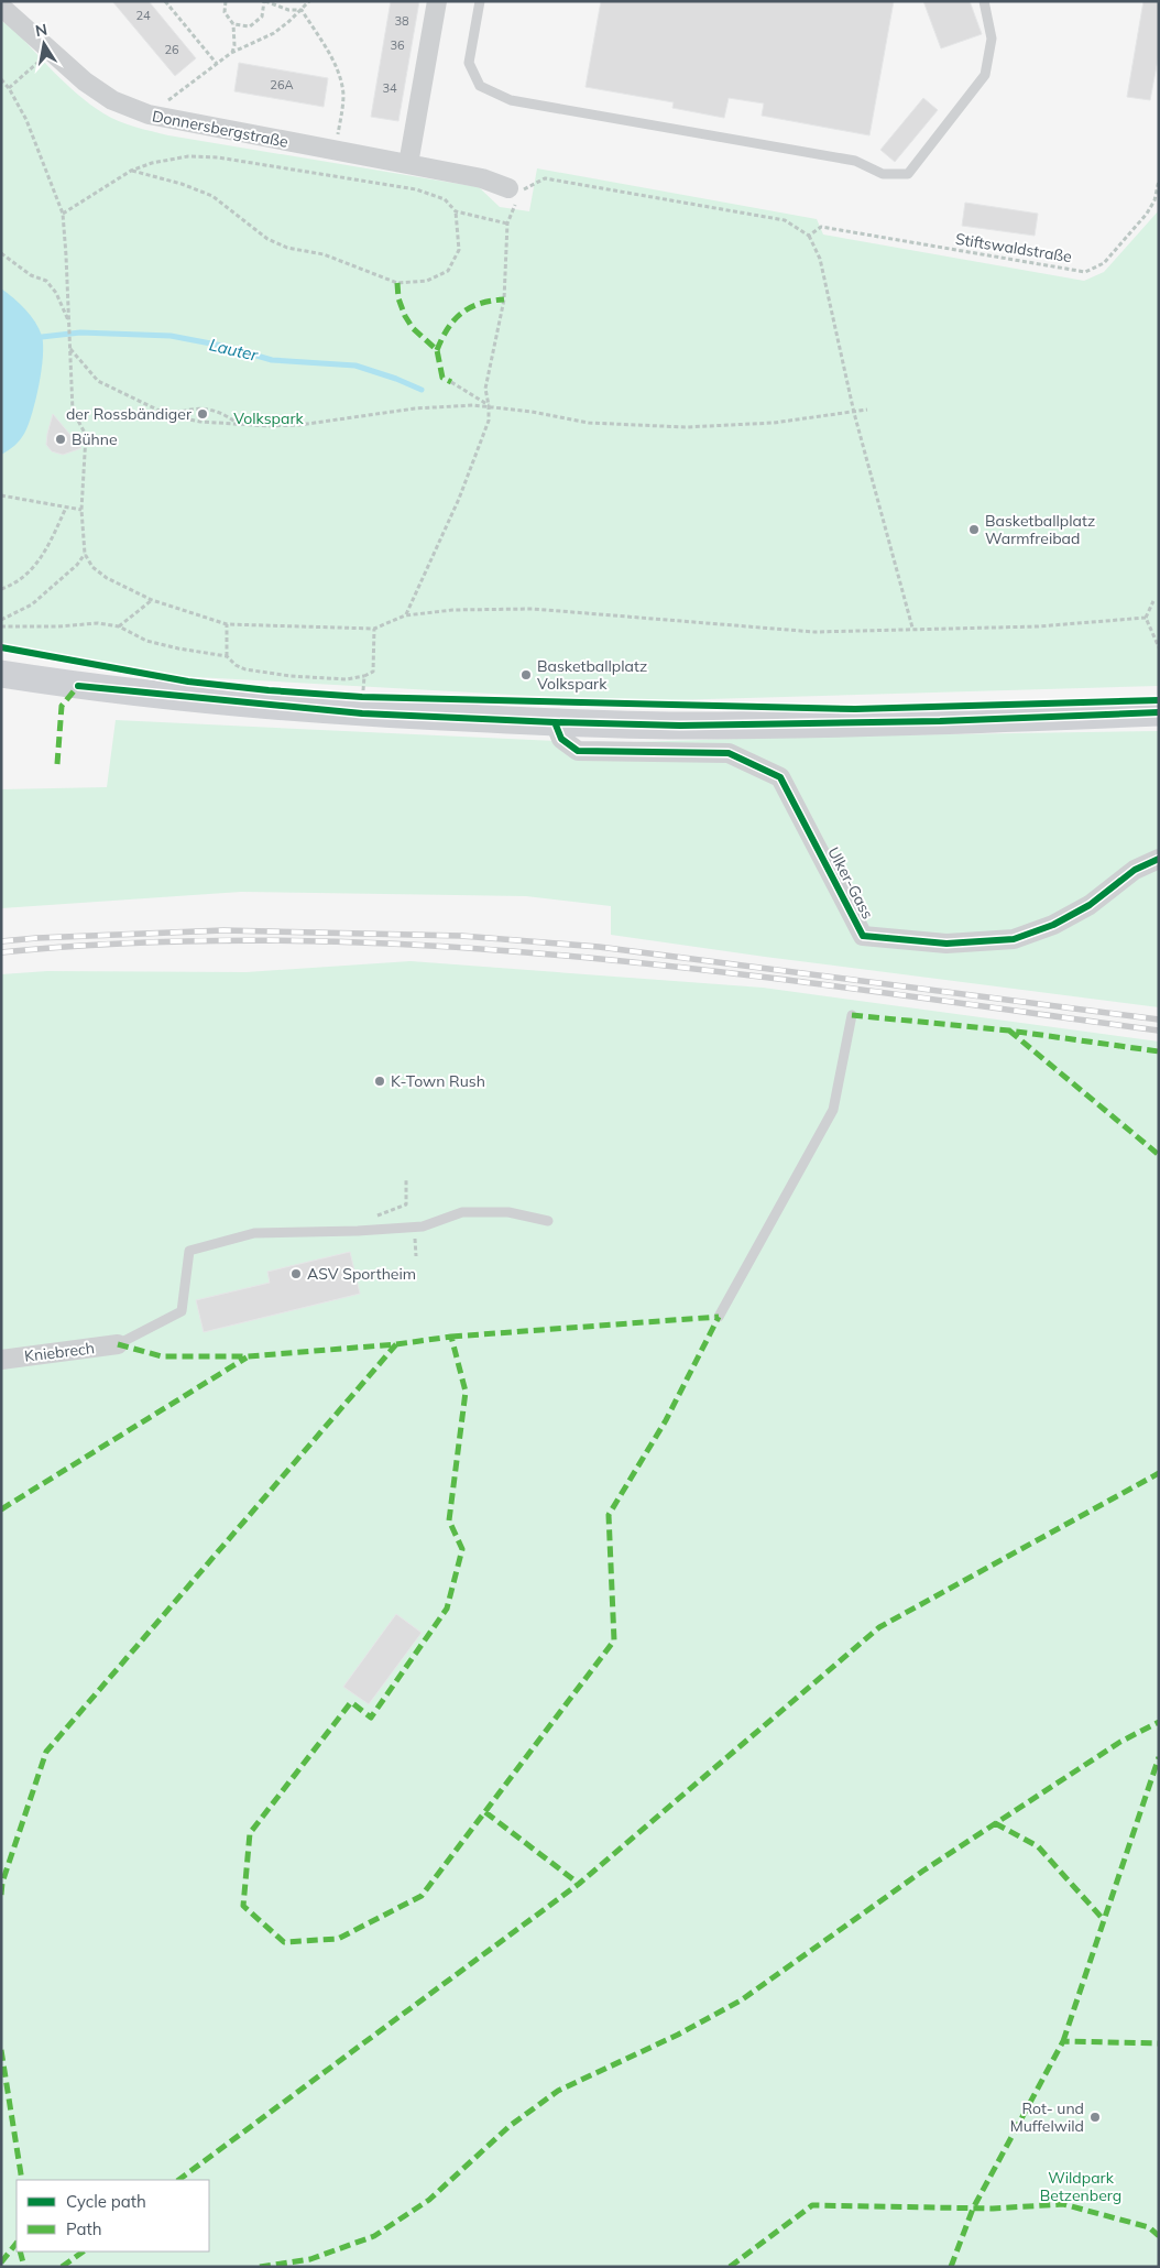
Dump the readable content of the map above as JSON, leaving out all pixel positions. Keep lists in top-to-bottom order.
{
  "streets": {
    "street": ["Donnersbergstraße", "Ulker-Gass", "Kniebrech"],
    "path": ["Stiftswaldstraße"]
  },
  "water": ["Lauter"],
  "parks": ["Volkspark", "Wildpark Betzenberg"],
  "places": [
    "der Rossbändiger",
    "Bühne",
    "Basketballplatz Warmfreibad",
    "Basketballplatz Volkspark",
    "K-Town Rush",
    "ASV Sportheim",
    "Rot- und Muffelwild"
  ],
  "house_numbers": [
    "24",
    "38",
    "36",
    "26",
    "26A",
    "34"
  ],
  "legend": ["Cycle path", "Path"],
  "north": "top"
}
